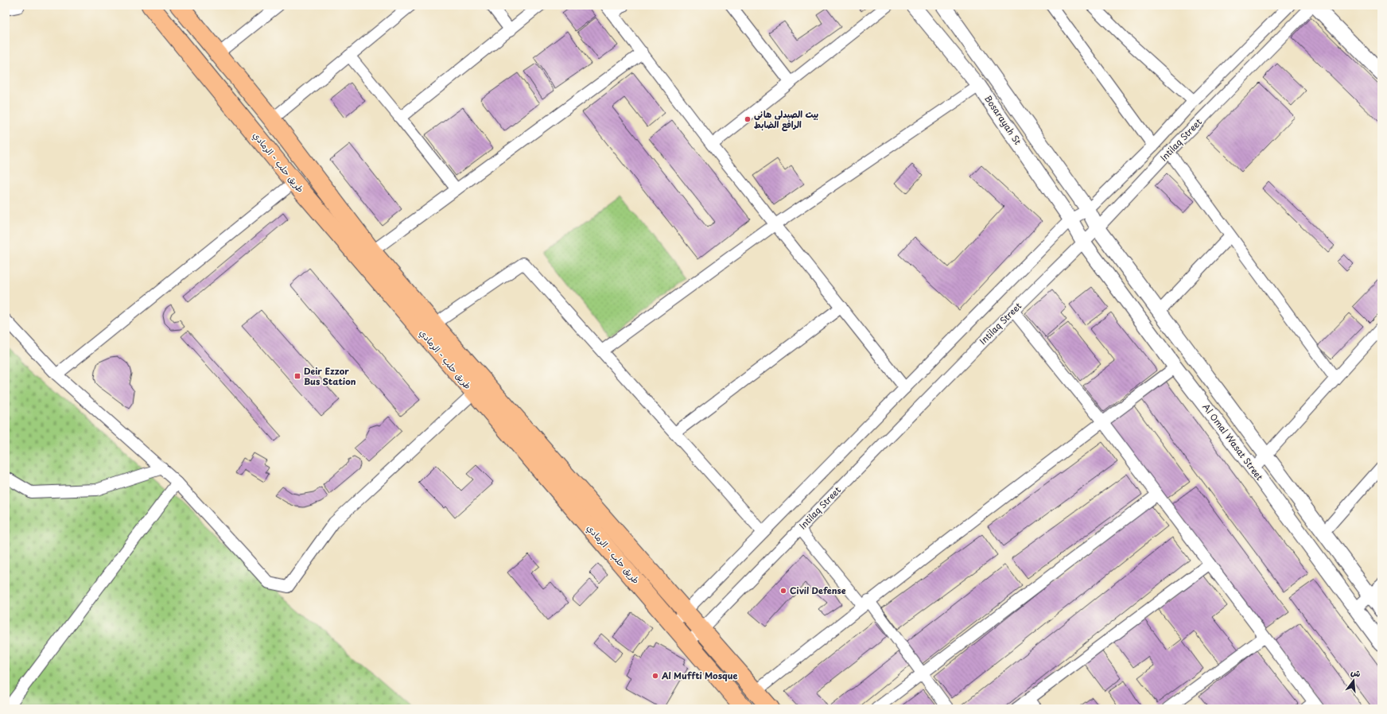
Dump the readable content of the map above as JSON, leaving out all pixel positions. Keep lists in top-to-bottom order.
{
  "streets": {
    "highway": ["طريق حلب - الرمادي"],
    "street": ["Bosarayah St", "Intilaq Street", "Al Omal Wasat Street"]
  },
  "crossings": [
    ["Bosarayah St", "Intilaq Street"],
    ["Bosarayah St", "Al Omal Wasat Street"],
    ["Intilaq Street", "طريق حلب - الرمادي"],
    ["Intilaq Street", "Al Omal Wasat Street"]
  ],
  "places": {
    "other": ["بيت الصيدلي هاني الرافع الضابط", "Civil Defense", "Al Muffti Mosque"],
    "transit": ["Deir Ezzor Bus Station"]
  },
  "north": "top"
}
